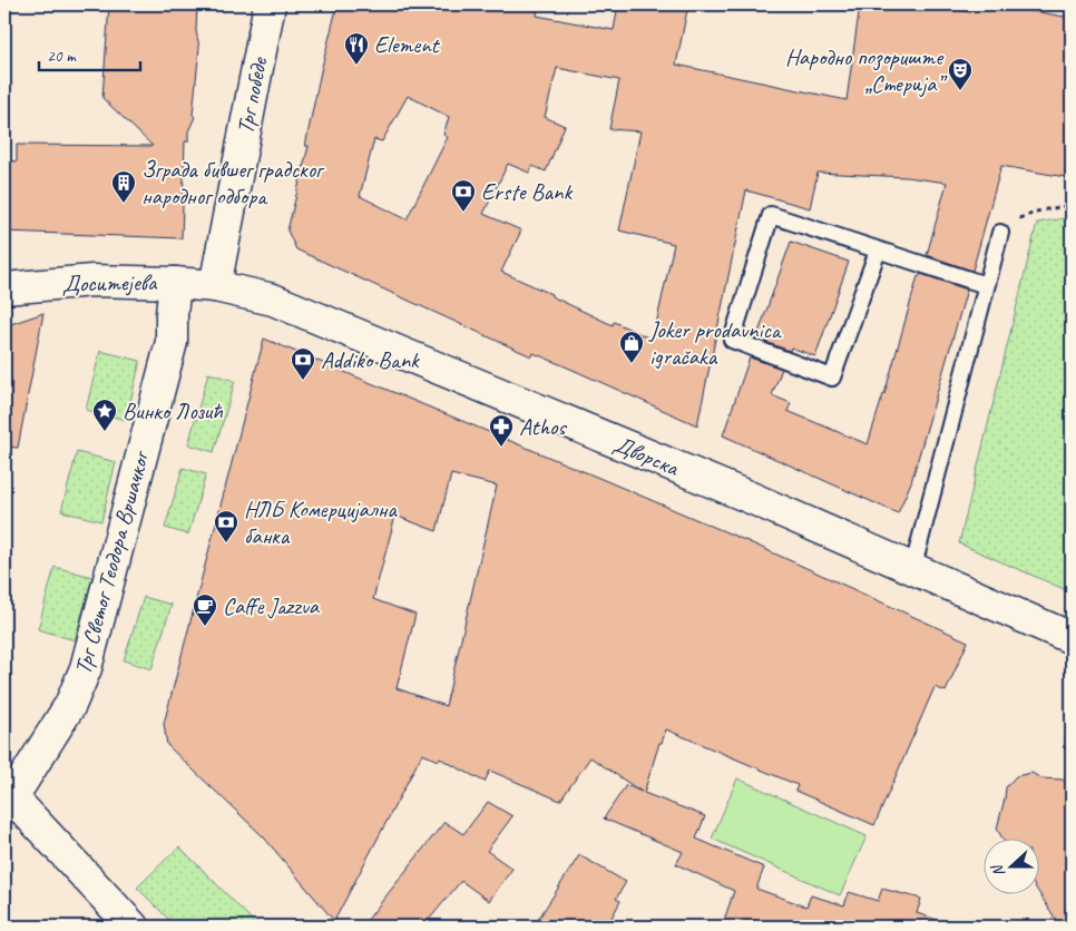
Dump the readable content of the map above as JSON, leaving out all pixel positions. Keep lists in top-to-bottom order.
{
  "streets": {
    "main road": [
      "Трг победе",
      "Доситејева",
      "Дворска",
      "Трг Светог Теодора Вршачког"
    ]
  },
  "crossings": [
    ["Трг победе", "Доситејева"],
    ["Трг победе", "Дворска"],
    ["Доситејева", "Дворска"],
    ["Доситејева", "Трг Светог Теодора Вршачког"]
  ],
  "places": {
    "restaurant": ["Element"],
    "theatre": ["Народно позориште „Стерија”"],
    "building": ["Зграда бившег градског народног одбора"],
    "bank": ["Erste Bank", "Addiko Bank", "НЛБ Комерцијална банка"],
    "shop": ["Joker prodavnica igračaka"],
    "place": ["Винко Лозић"],
    "pharmacy": ["Athos"],
    "cafe": ["Caffe Jazzva"]
  },
  "scale_bar": "20 m",
  "north": "left"
}
